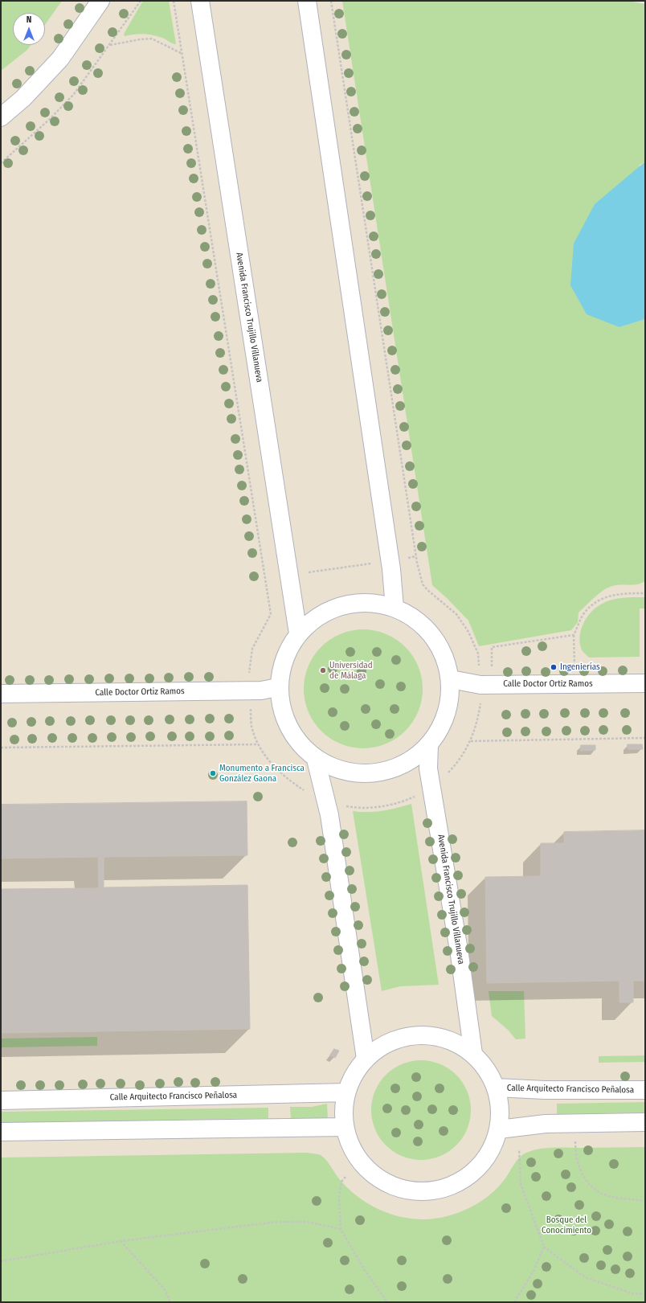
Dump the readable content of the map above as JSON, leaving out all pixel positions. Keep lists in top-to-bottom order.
{
  "streets": {
    "street": ["Avenida Francisco Trujillo Villanueva", "Calle Doctor Ortiz Ramos", "Calle Arquitecto Francisco Peñalosa"]
  },
  "parks": ["Bosque del Conocimiento"],
  "places": ["Ingenierías", "Universidad de Málaga", "Monumento a Francisca González Gaona"],
  "north": "top"
}
